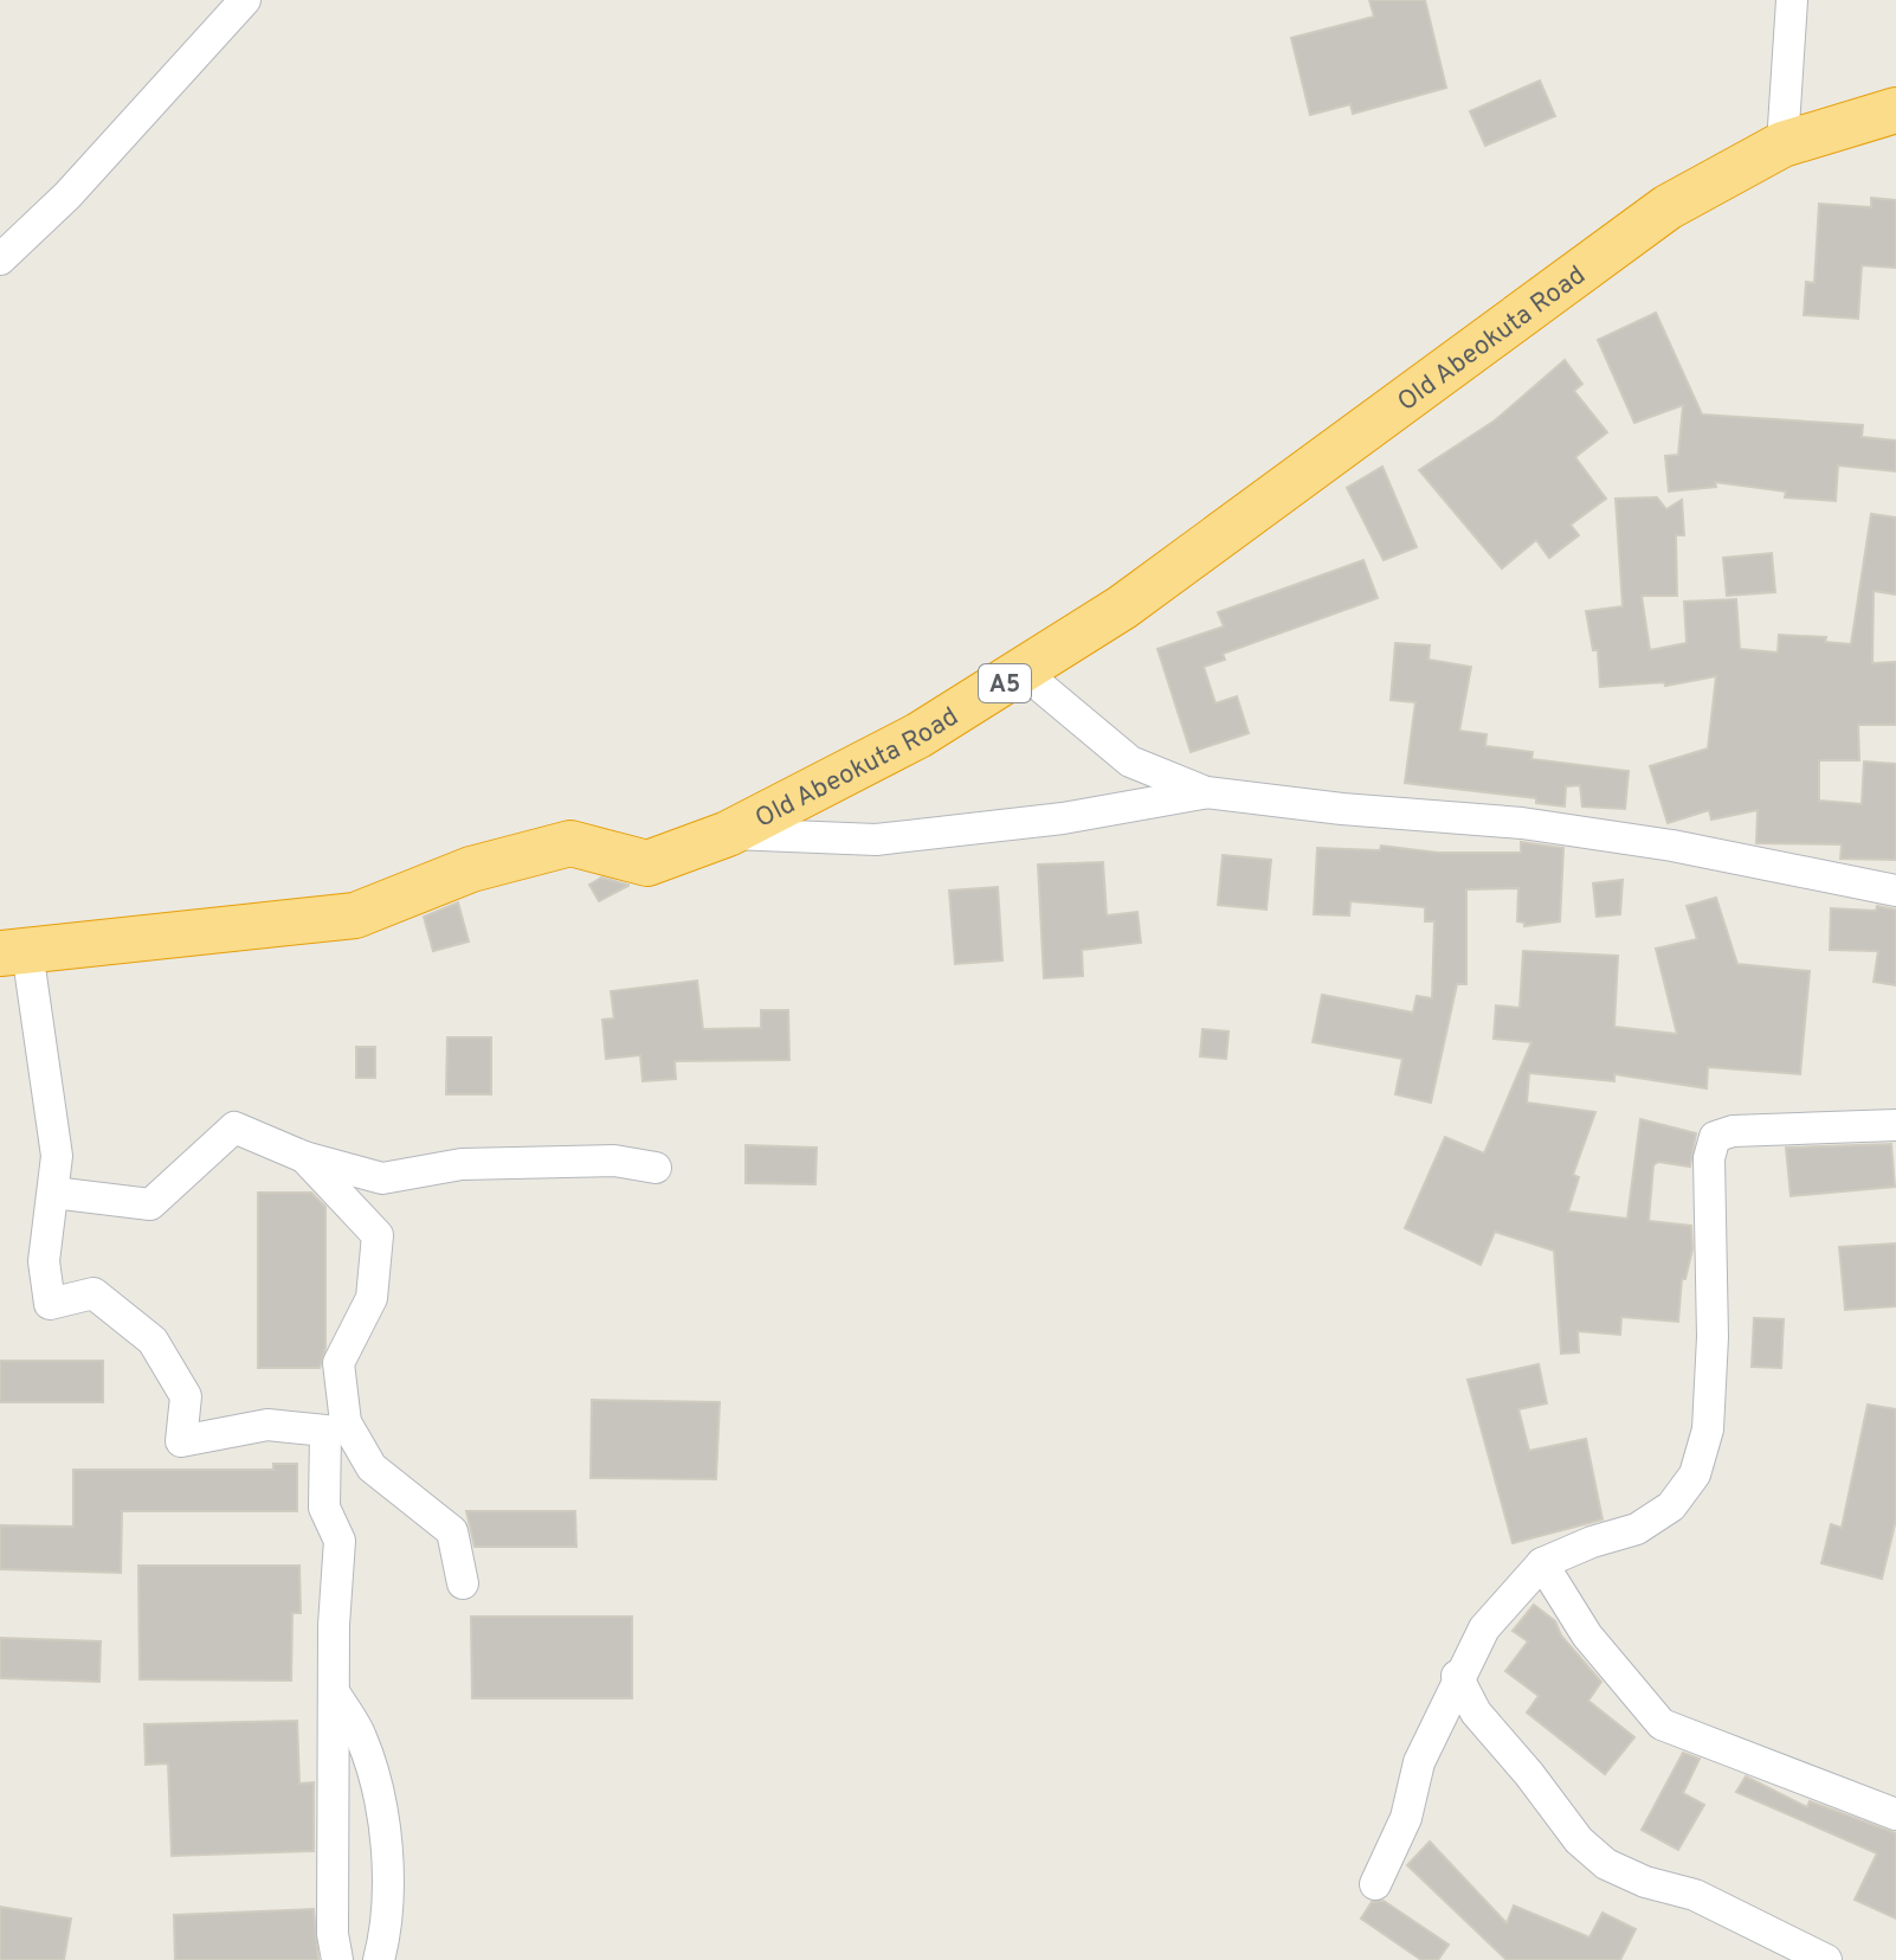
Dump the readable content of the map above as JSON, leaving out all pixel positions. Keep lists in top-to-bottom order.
{
  "streets": {
    "highway": ["Old Abeokuta Road", "A5"]
  }
}
